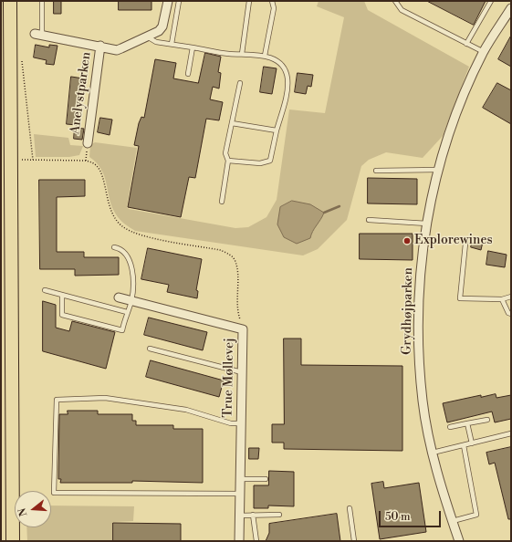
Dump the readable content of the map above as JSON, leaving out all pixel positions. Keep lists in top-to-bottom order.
{
  "streets": {
    "street": ["Anelystparken", "Grydhøjparken", "True Møllevej"]
  },
  "places": ["Explorewines"],
  "scale_bar": "50 m",
  "north": "left"
}
